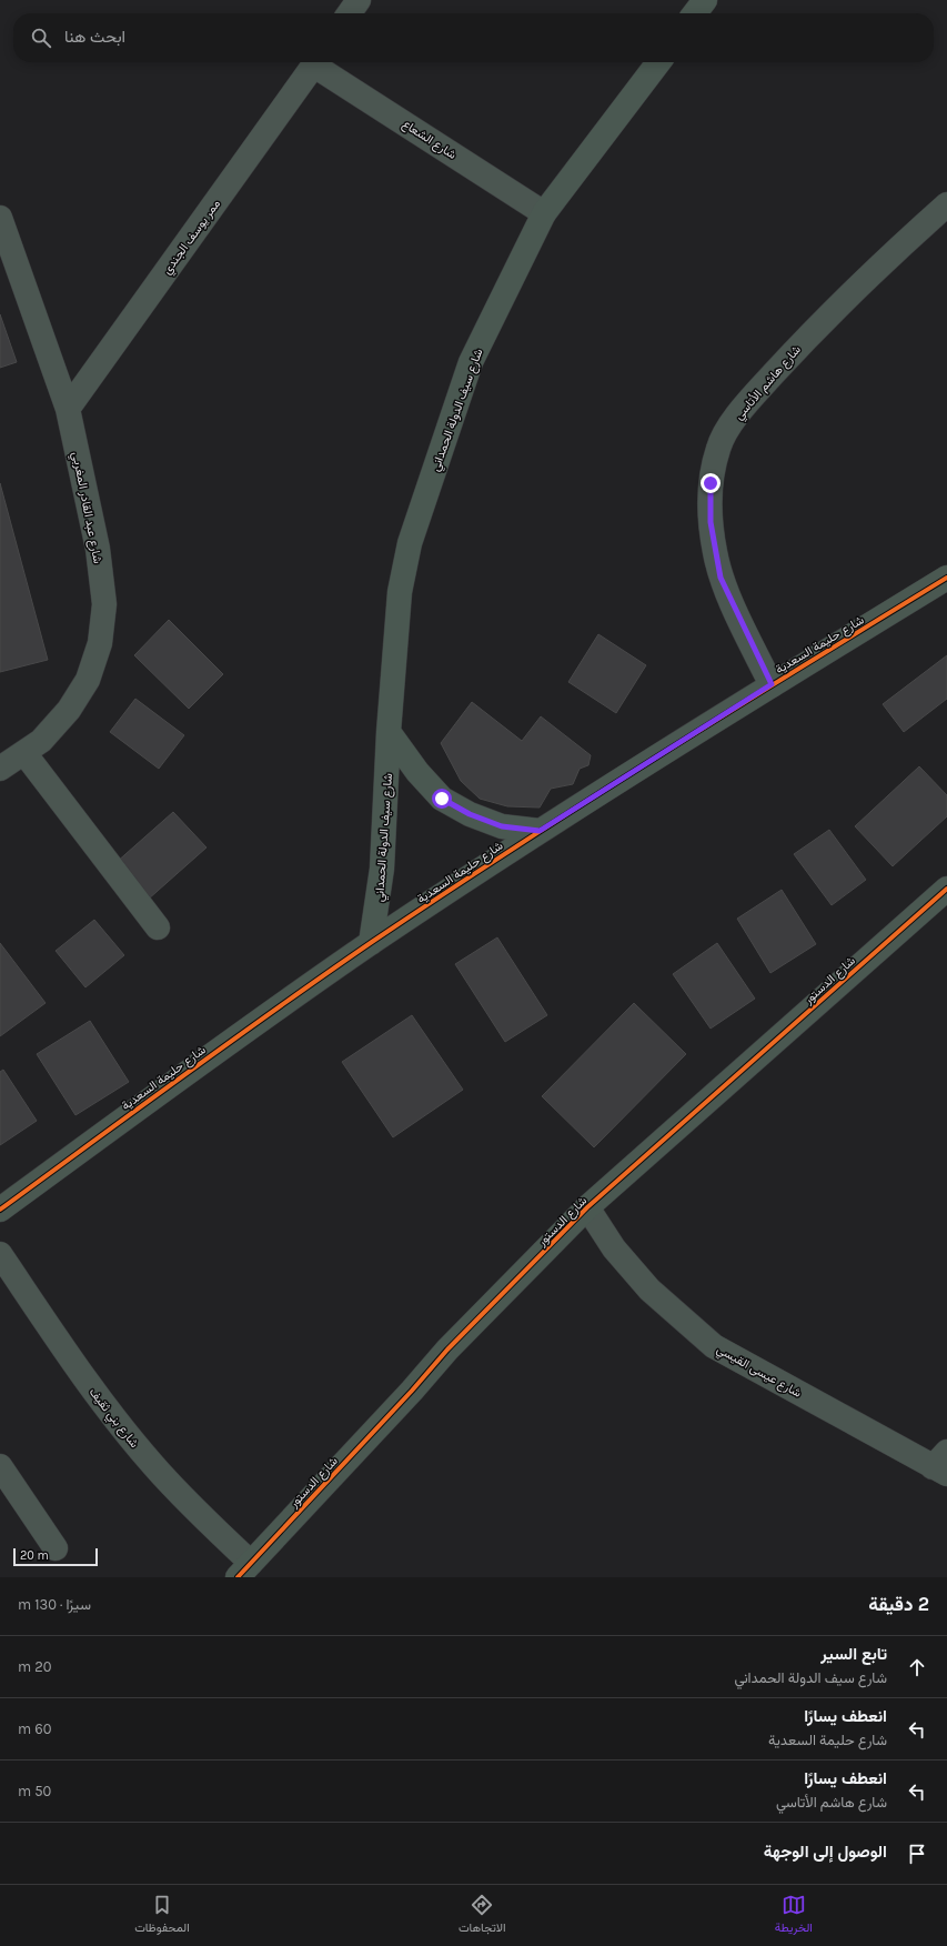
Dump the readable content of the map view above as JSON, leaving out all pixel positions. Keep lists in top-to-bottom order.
{
  "streets": {
    "street": [
      "شارع الشعاع",
      "ممر يوسف الجندي",
      "شارع هاشم الأتاسي",
      "شارع سيف الدولة الحمداني",
      "شارع عبد القادر المغربي",
      "شارع حليمة السعدية",
      "شارع الدستور",
      "شارع عيسى القيسي",
      "شارع بني ثقيف"
    ]
  },
  "crossings": [
    ["شارع الشعاع", "شارع سيف الدولة الحمداني"],
    ["ممر يوسف الجندي", "شارع عبد القادر المغربي"],
    ["شارع هاشم الأتاسي", "شارع حليمة السعدية"],
    ["شارع سيف الدولة الحمداني", "شارع حليمة السعدية"],
    ["شارع الدستور", "شارع عيسى القيسي"],
    ["شارع الدستور", "شارع بني ثقيف"]
  ],
  "scale_bar": "20 m",
  "page": {
    "search": "ابحث هنا",
    "scale": "20 m",
    "heading": ["2 دقيقة", "سيرًا · 130 m"],
    "list": [
      ["تابع السير", "شارع سيف الدولة الحمداني", "20 m"],
      ["انعطف يسارًا", "شارع حليمة السعدية", "60 m"],
      ["انعطف يسارًا", "شارع هاشم الأتاسي", "50 m"],
      "الوصول إلى الوجهة"
    ],
    "nav": ["الخريطة", "الاتجاهات", "المحفوظات"]
  }
}
